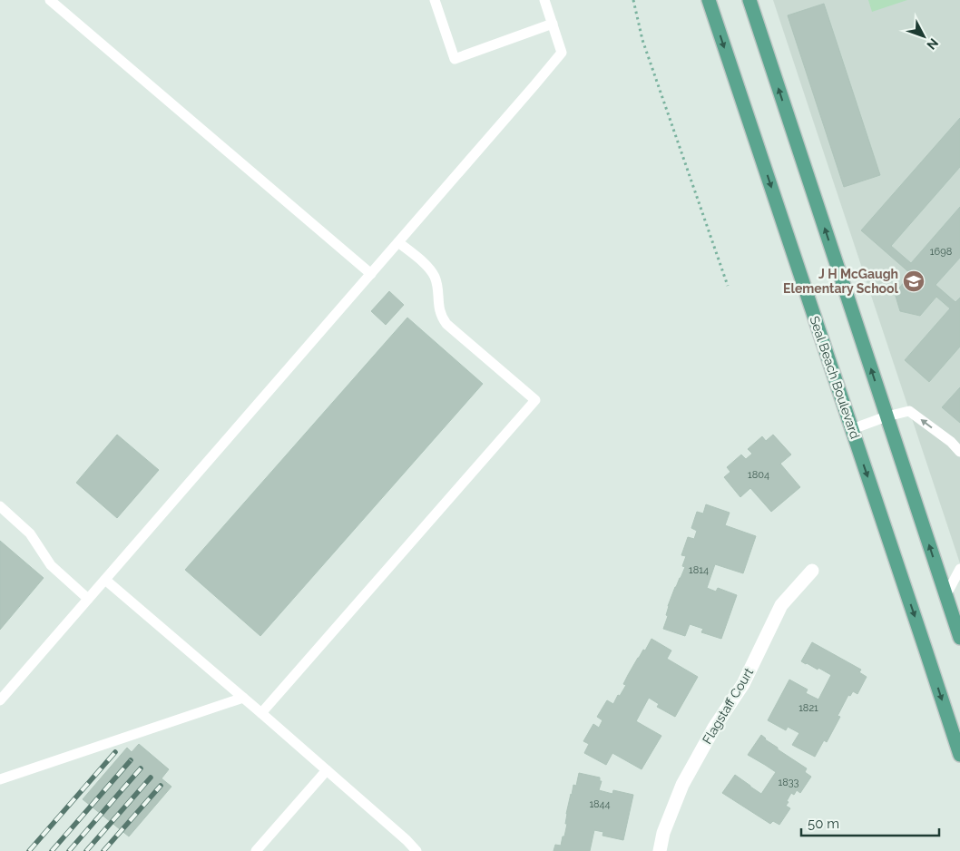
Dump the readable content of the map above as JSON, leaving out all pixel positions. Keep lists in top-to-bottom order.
{
  "streets": {
    "main road": ["Seal Beach Boulevard"],
    "street": ["Flagstaff Court"]
  },
  "places": {
    "school or university": ["J H McGaugh Elementary School"]
  },
  "house_numbers": [
    "1698",
    "1804",
    "1814",
    "1821",
    "1833",
    "1844"
  ],
  "scale_bar": "50 m",
  "north": "bottom right"
}
